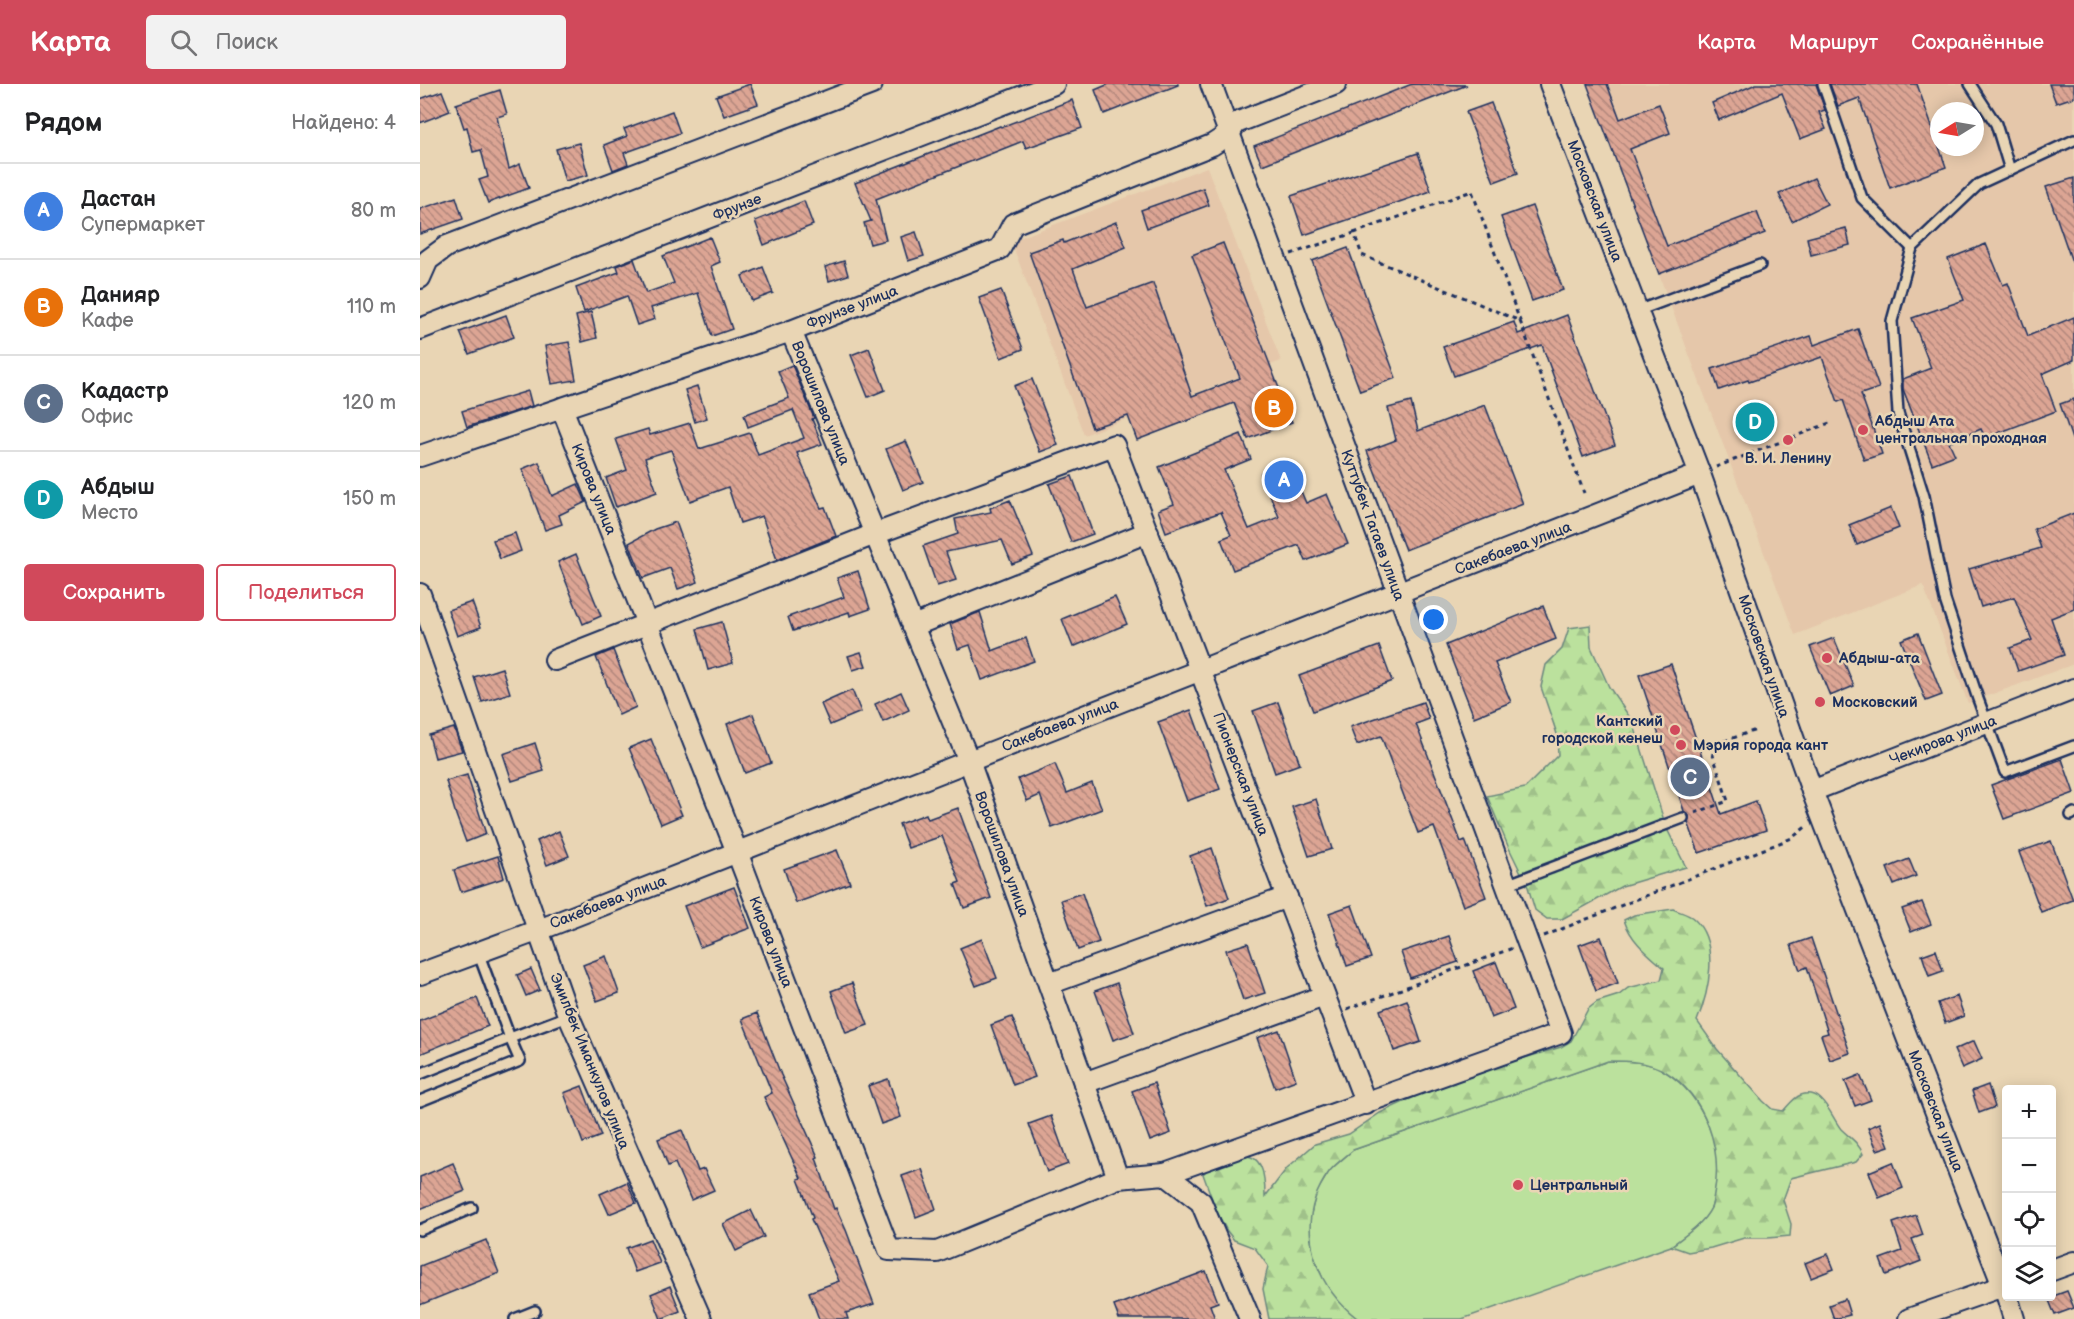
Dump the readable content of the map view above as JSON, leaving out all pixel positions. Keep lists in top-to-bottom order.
{
  "streets": {
    "street": [
      "Московская улица",
      "Фрунзе",
      "Фрунзе улица",
      "Ворошилова улица",
      "Кирова улица",
      "Куттубек Тагаев улица",
      "Сакебаева улица",
      "Чекирова улица",
      "Пионерская улица",
      "Эмилбек Иманкулов улица"
    ]
  },
  "crossings": [
    ["Московская улица", "Сакебаева улица"],
    ["Московская улица", "Чекирова улица"],
    ["Фрунзе улица", "Ворошилова улица"],
    ["Фрунзе улица", "Кирова улица"],
    ["Фрунзе улица", "Куттубек Тагаев улица"],
    ["Ворошилова улица", "Кирова улица"],
    ["Ворошилова улица", "Сакебаева улица"],
    ["Ворошилова улица", "Пионерская улица"],
    ["Кирова улица", "Сакебаева улица"],
    ["Куттубек Тагаев улица", "Сакебаева улица"],
    ["Куттубек Тагаев улица", "Пионерская улица"],
    ["Сакебаева улица", "Пионерская улица"],
    ["Сакебаева улица", "Эмилбек Иманкулов улица"]
  ],
  "places": [
    "Абдыш Ата центральная проходная",
    "В. И. Ленину",
    "Абдыш-ата",
    "Московский",
    "Кантский городской кенеш",
    "Мэрия города кант",
    "Центральный"
  ],
  "north": "left",
  "page": {
    "header": "Карта",
    "search": "Поиск",
    "nav": ["Карта", "Маршрут", "Сохранённые"],
    "heading": ["Рядом", "Найдено: 4"],
    "list": [
      {
        "mark": "A",
        "name": "Дастан",
        "note": "Супермаркет",
        "value": "80 m"
      },
      {
        "mark": "B",
        "name": "Данияр",
        "note": "Кафе",
        "value": "110 m"
      },
      {
        "mark": "C",
        "name": "Кадастр",
        "note": "Офис",
        "value": "120 m"
      },
      {
        "mark": "D",
        "name": "Абдыш",
        "note": "Место",
        "value": "150 m"
      }
    ],
    "pins": [
      "B",
      "D",
      "A",
      "C"
    ],
    "buttons": ["Сохранить", "Поделиться"],
    "map_buttons": ["+", "−"]
  }
}
